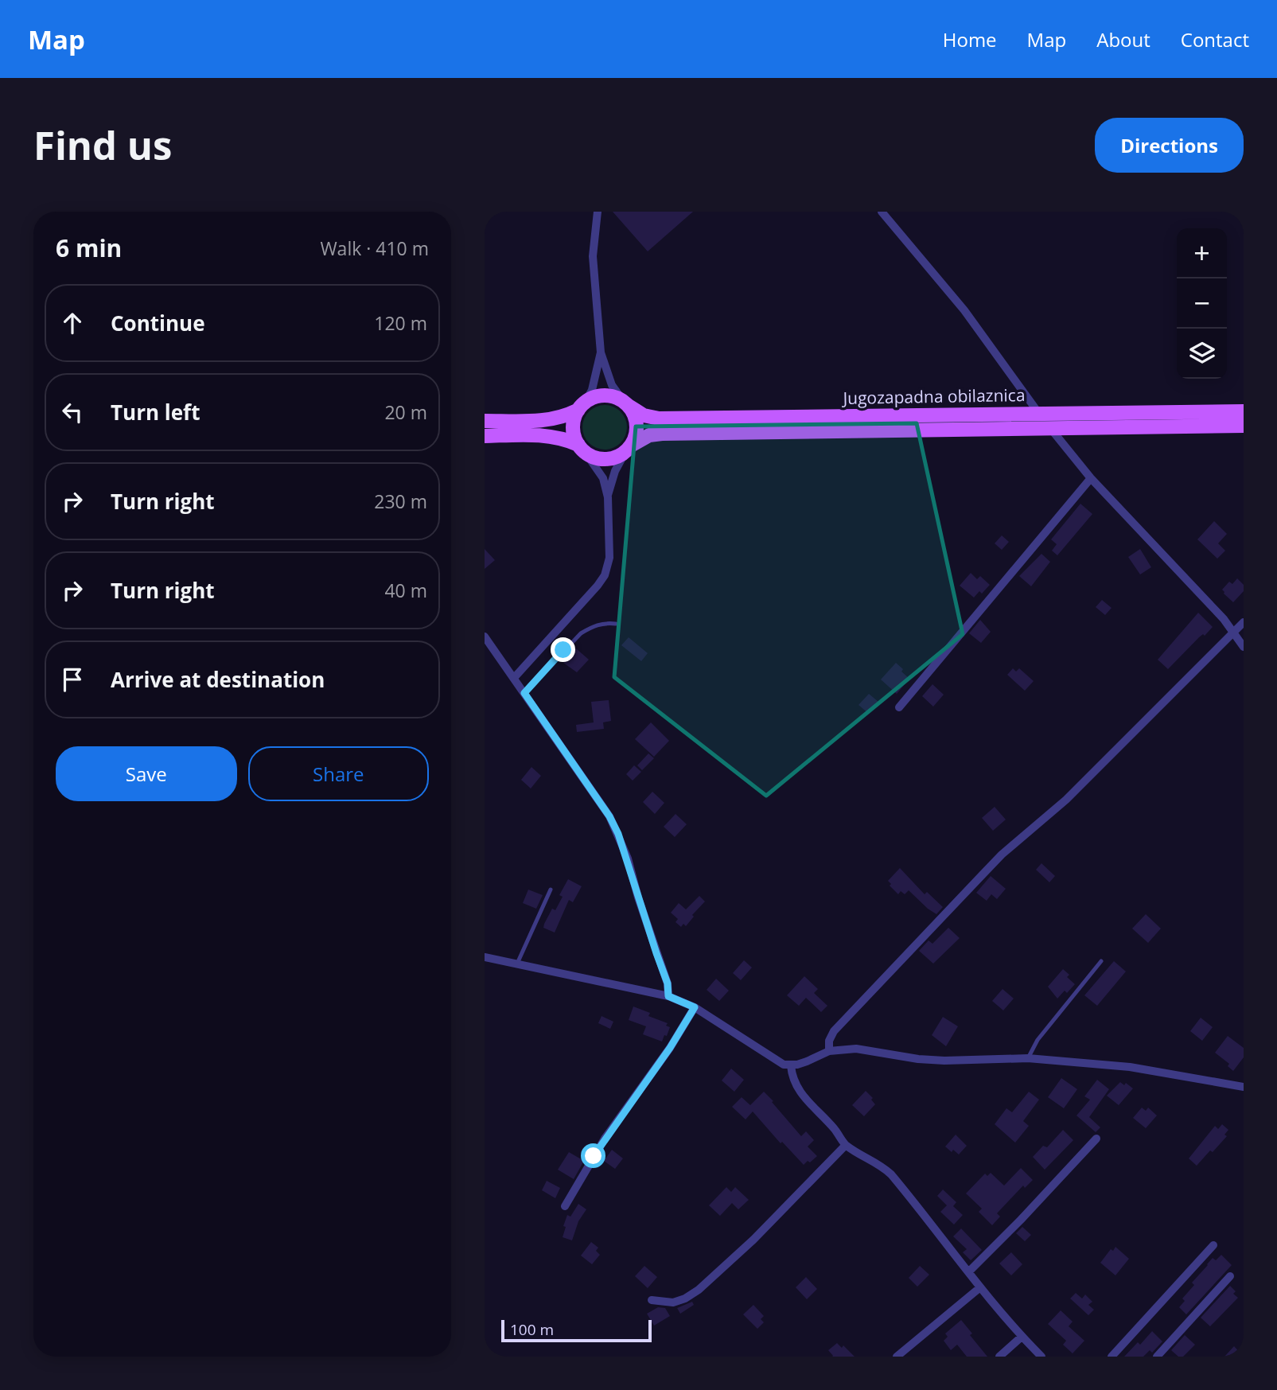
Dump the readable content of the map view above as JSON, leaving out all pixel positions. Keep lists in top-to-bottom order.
{
  "streets": {
    "main road": ["Jugozapadna obilaznica"]
  },
  "scale_bar": "100 m",
  "page": {
    "header": "Map",
    "nav": [
      "Home",
      "Map",
      "About",
      "Contact"
    ],
    "buttons": [
      "Directions",
      ["Save", "Share"]
    ],
    "title": "Find us",
    "heading": ["6 min", "Walk · 410 m"],
    "map_buttons": ["+", "−"],
    "list": [
      ["Continue", "120 m"],
      ["Turn left", "20 m"],
      ["Turn right", "230 m"],
      ["Turn right", "40 m"],
      "Arrive at destination"
    ],
    "scale": "100 m"
  }
}
